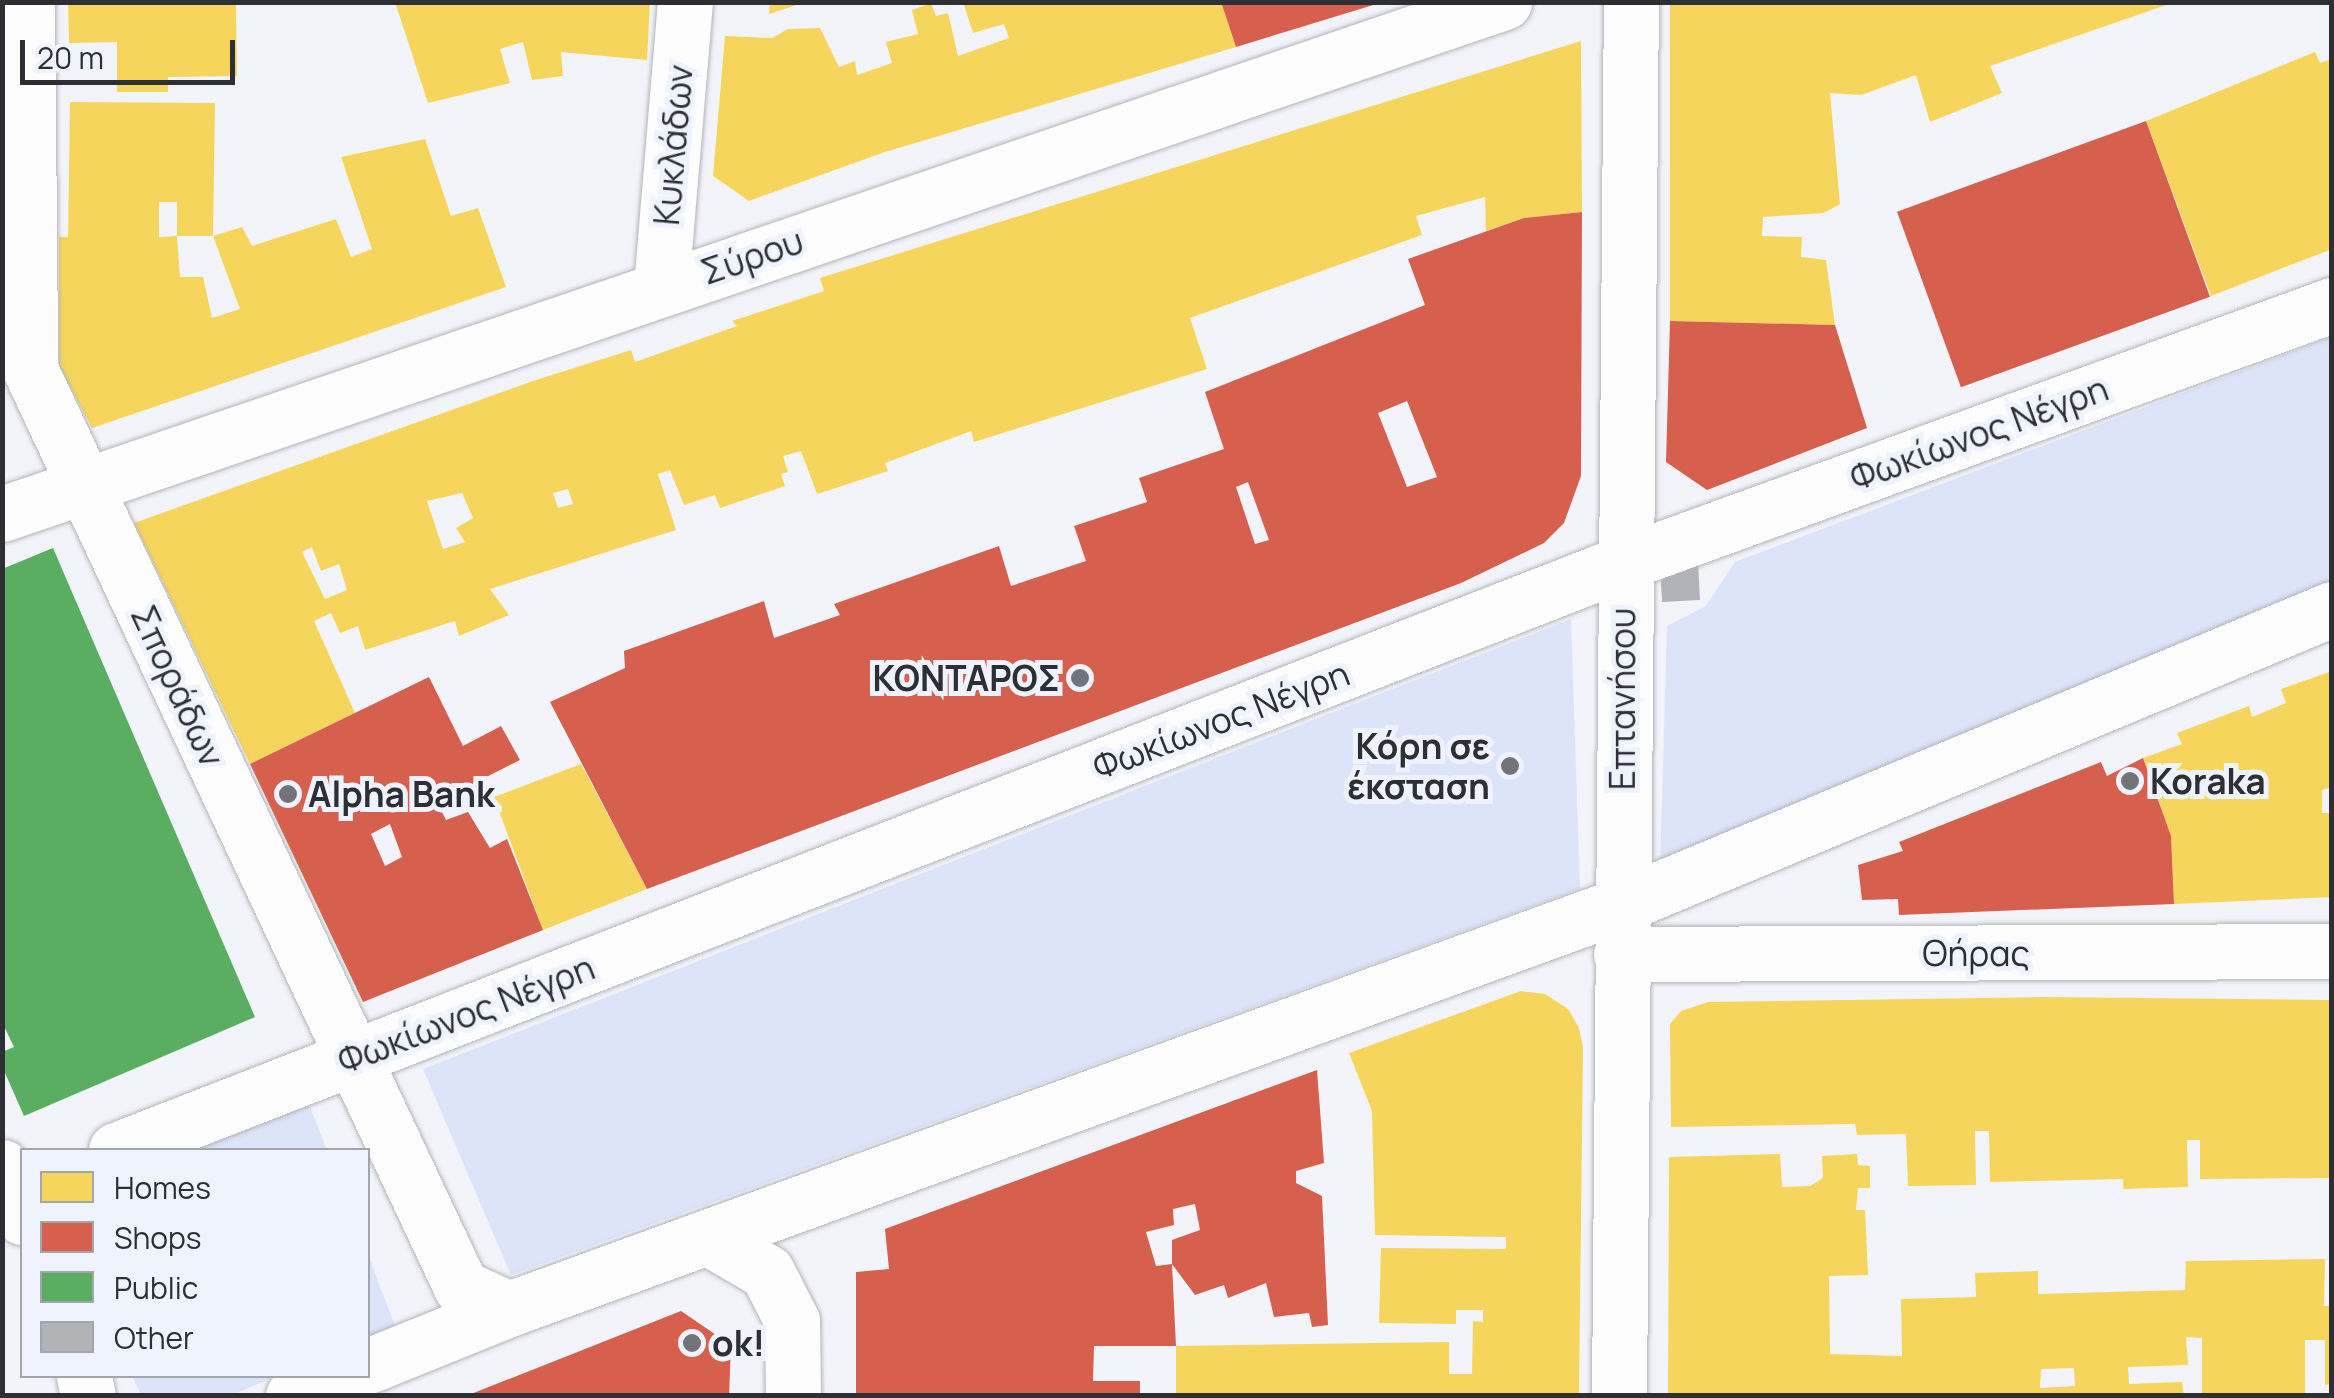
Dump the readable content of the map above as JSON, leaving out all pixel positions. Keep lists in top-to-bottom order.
{
  "streets": {
    "street": [
      "Κυκλάδων",
      "Σύρου",
      "Φωκίωνος Νέγρη",
      "Σποράδων",
      "Επτανήσου",
      "Θήρας"
    ]
  },
  "crossings": [
    ["Κυκλάδων", "Σύρου"],
    ["Σύρου", "Σποράδων"],
    ["Φωκίωνος Νέγρη", "Σποράδων"],
    ["Φωκίωνος Νέγρη", "Επτανήσου"],
    ["Επτανήσου", "Θήρας"]
  ],
  "places": [
    "ΚΟΝΤΑΡΟΣ",
    "Κόρη σε έκσταση",
    "Koraka",
    "Alpha Bank",
    "ok!"
  ],
  "legend": [
    "Homes",
    "Shops",
    "Public",
    "Other"
  ],
  "scale_bar": "20 m"
}
